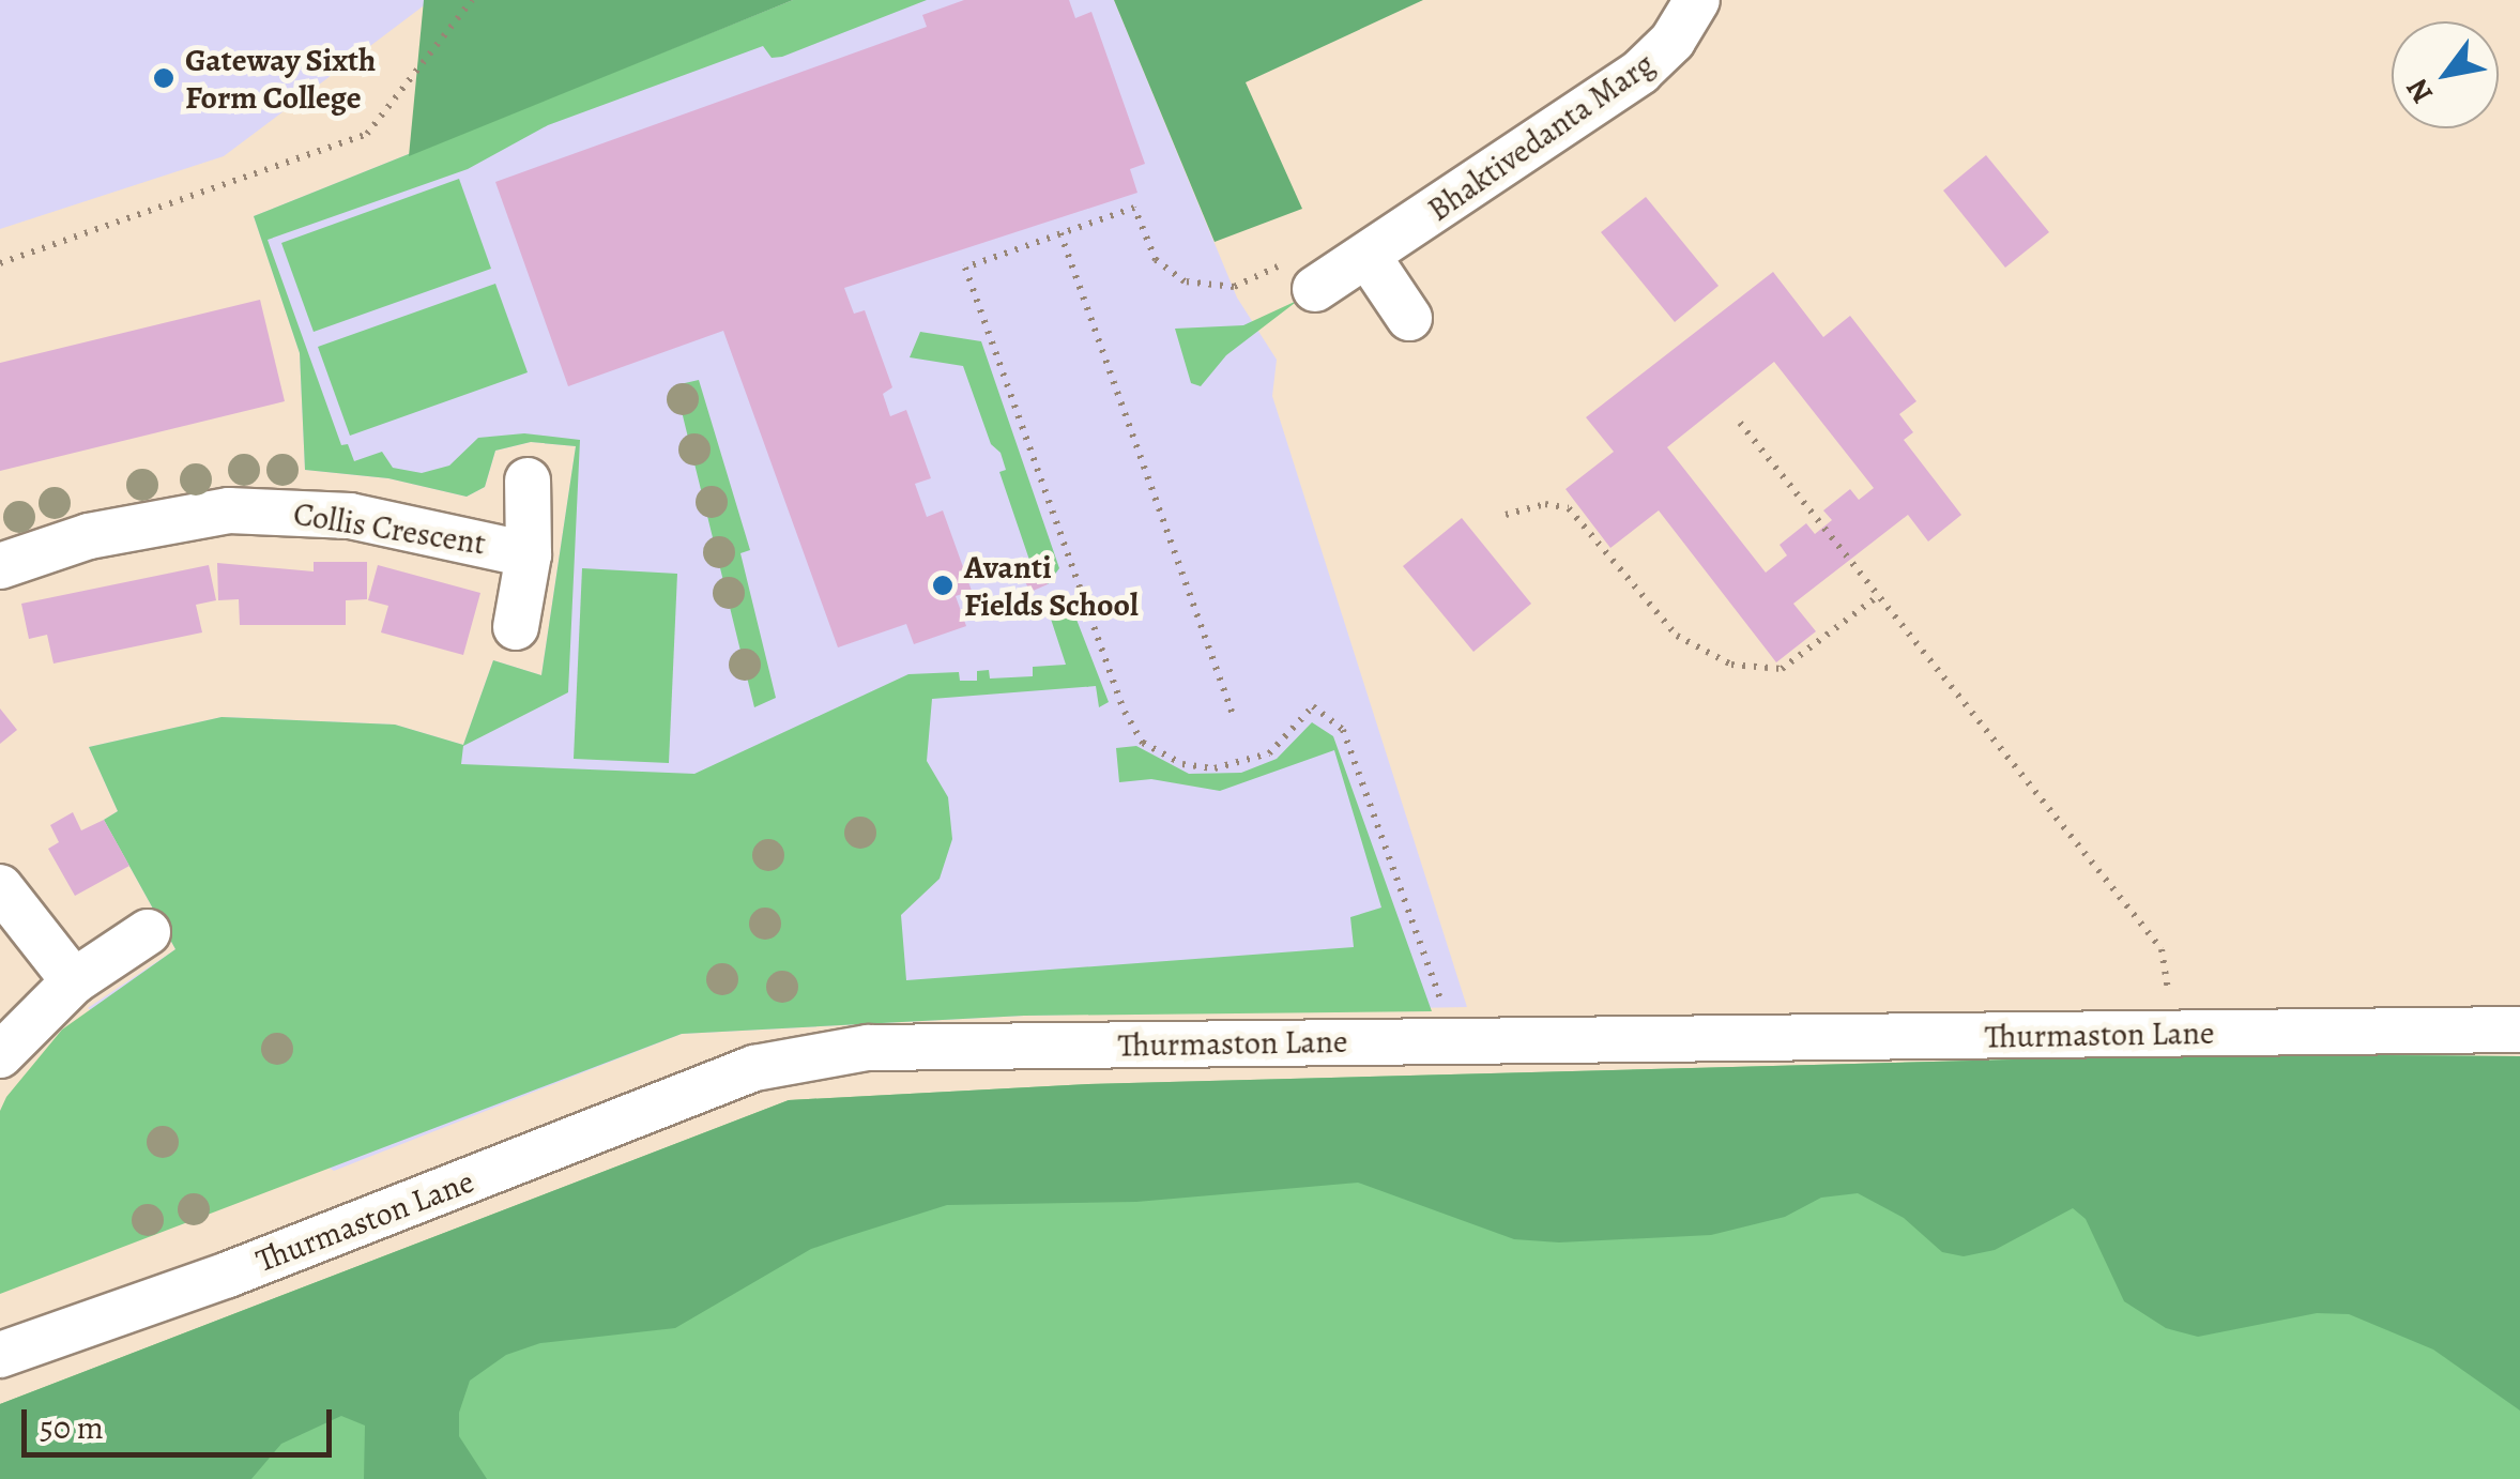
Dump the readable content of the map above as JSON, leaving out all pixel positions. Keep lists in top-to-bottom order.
{
  "streets": {
    "street": ["Bhaktivedanta Marg", "Collis Crescent", "Thurmaston Lane"]
  },
  "places": ["Gateway Sixth Form College", "Avanti Fields School"],
  "scale_bar": "50 m",
  "north": "bottom left"
}
